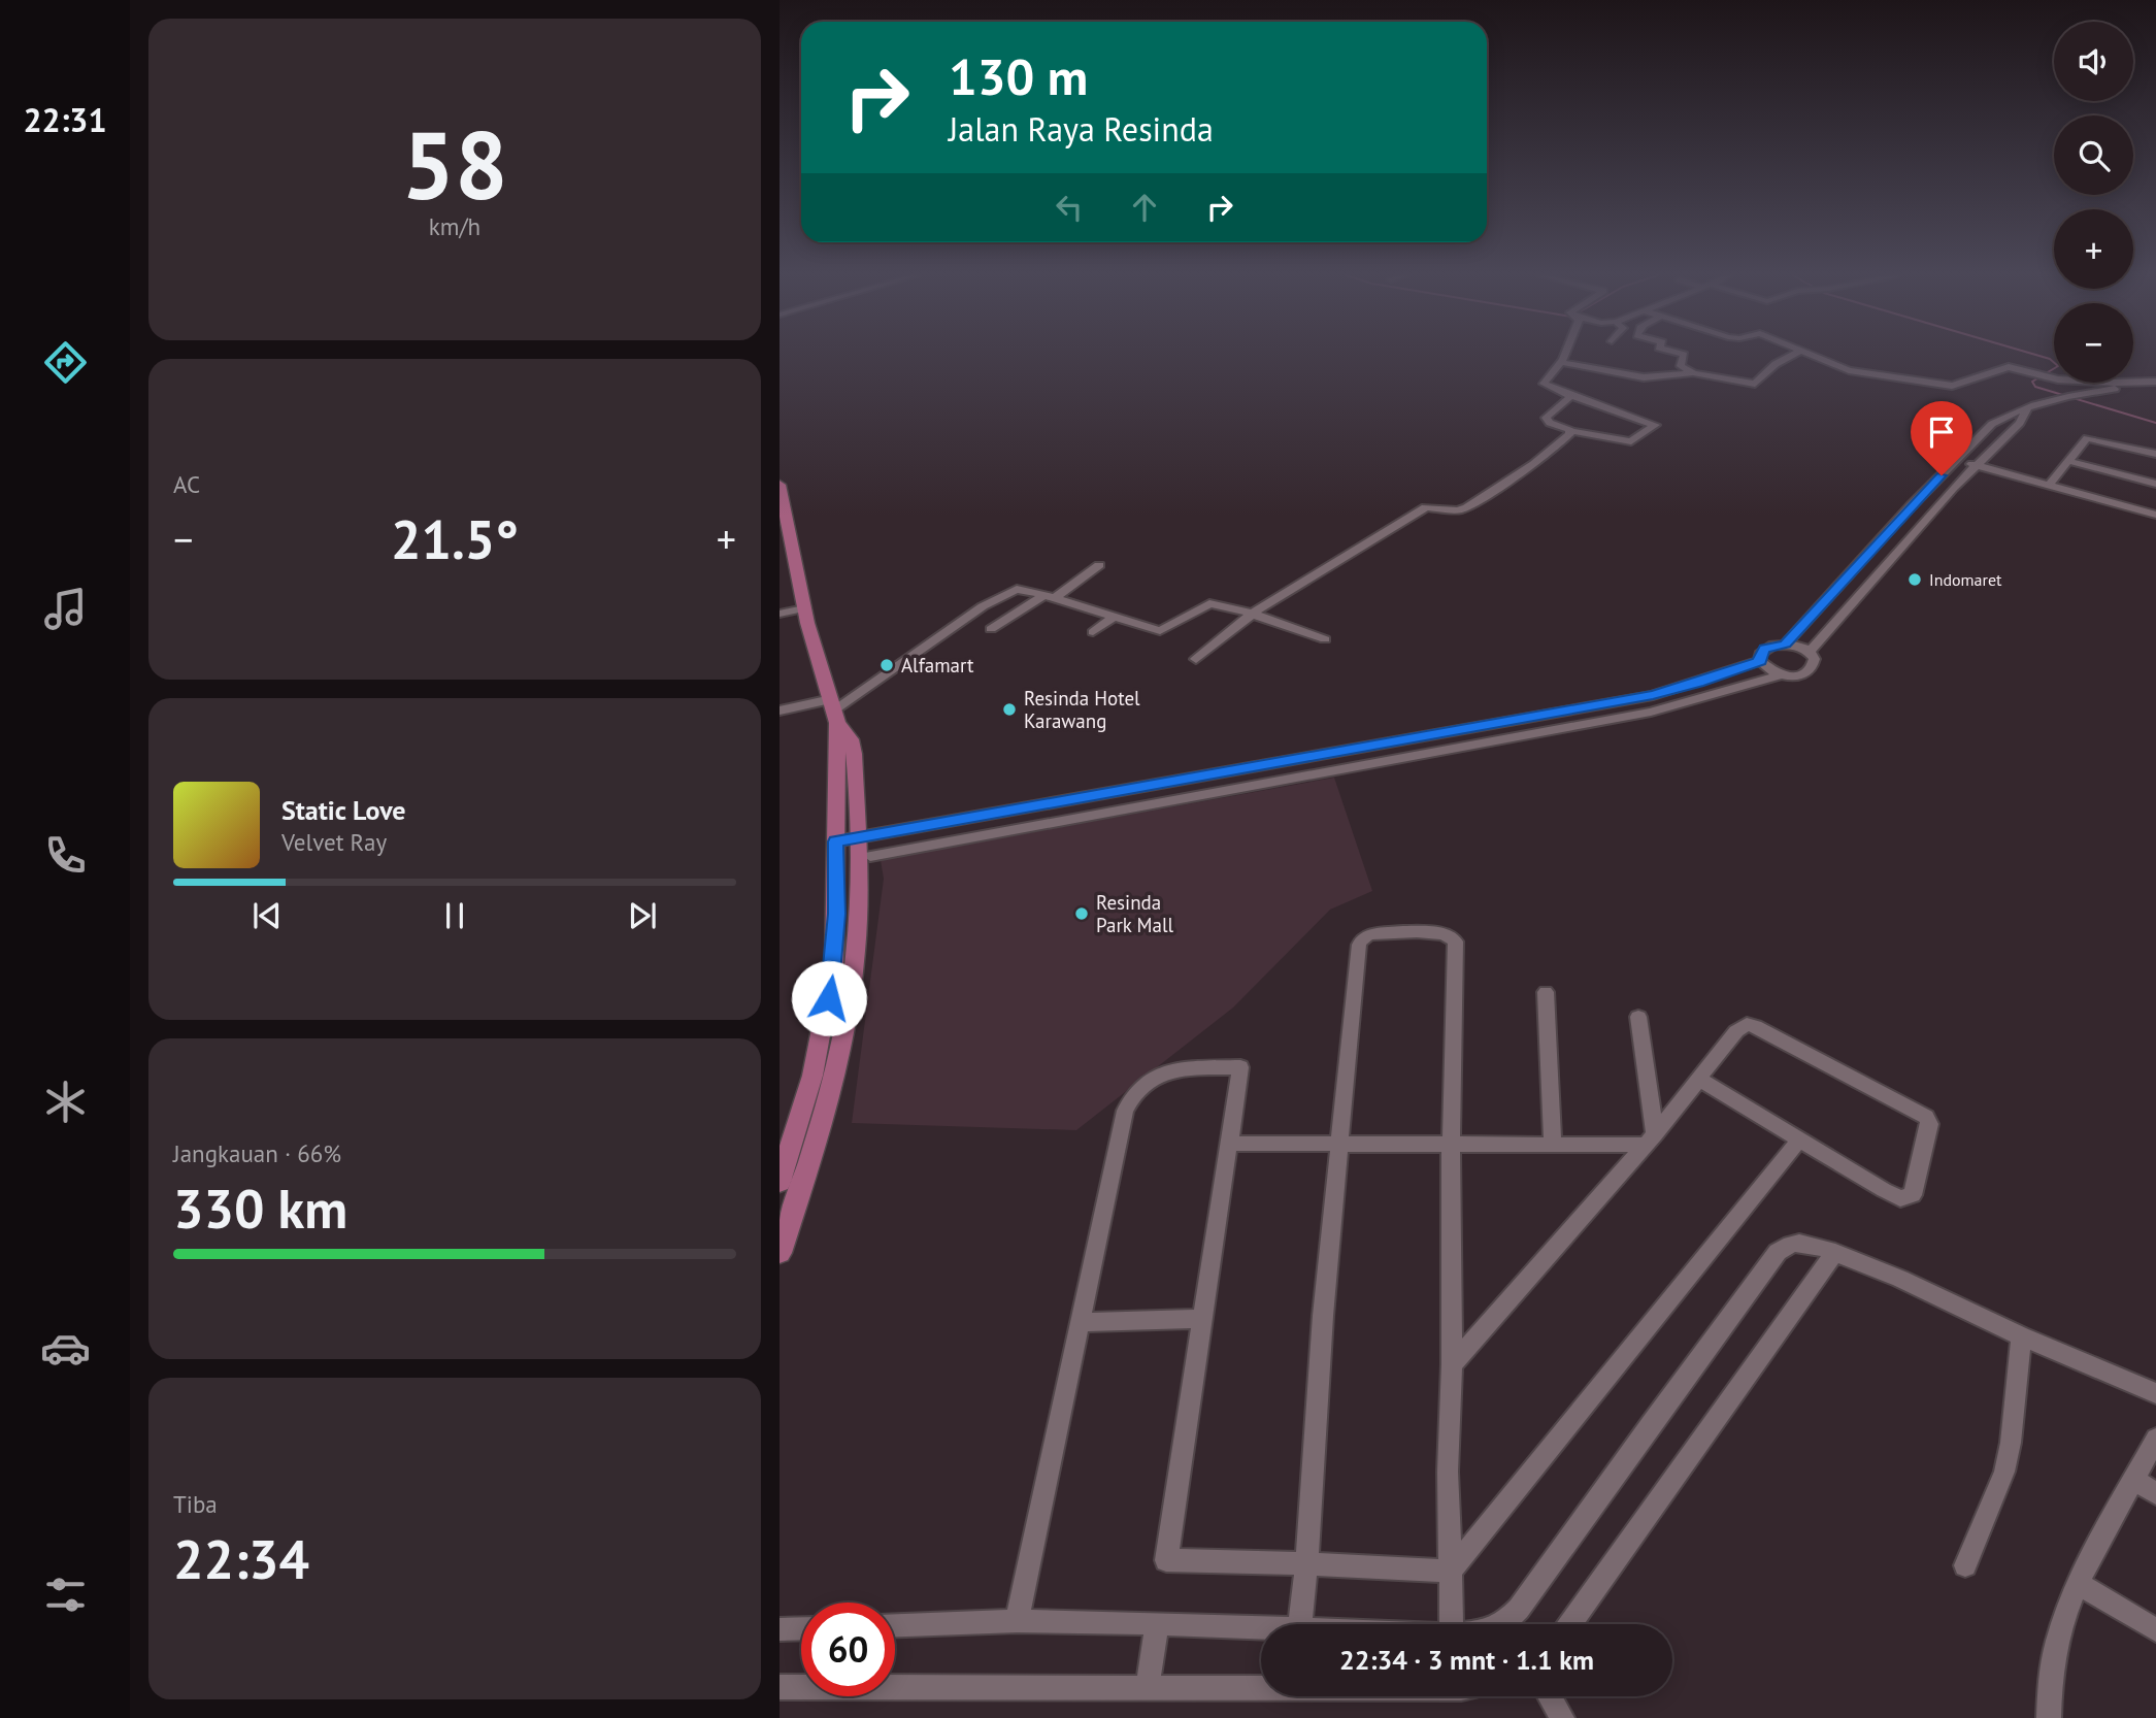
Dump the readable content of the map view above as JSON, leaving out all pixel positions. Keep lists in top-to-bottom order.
{
  "places": [
    "Indomaret",
    "Alfamart",
    "Resinda Hotel Karawang",
    "Resinda Park Mall"
  ],
  "page": {
    "tabs": "22:31",
    "tile": [
      ["58", "km/h"],
      "AC",
      ["Jangkauan · 66%", "330 km"],
      ["Tiba", "22:34"]
    ],
    "map_buttons": ["+", "−"],
    "turn": ["130 m", "Jalan Raya Resinda"],
    "heat": ["−", "21.5°", "+"],
    "song": ["Static Love", "Velvet Ray"],
    "limit": "60",
    "trip": "22:34 · 3 mnt · 1.1 km"
  }
}
